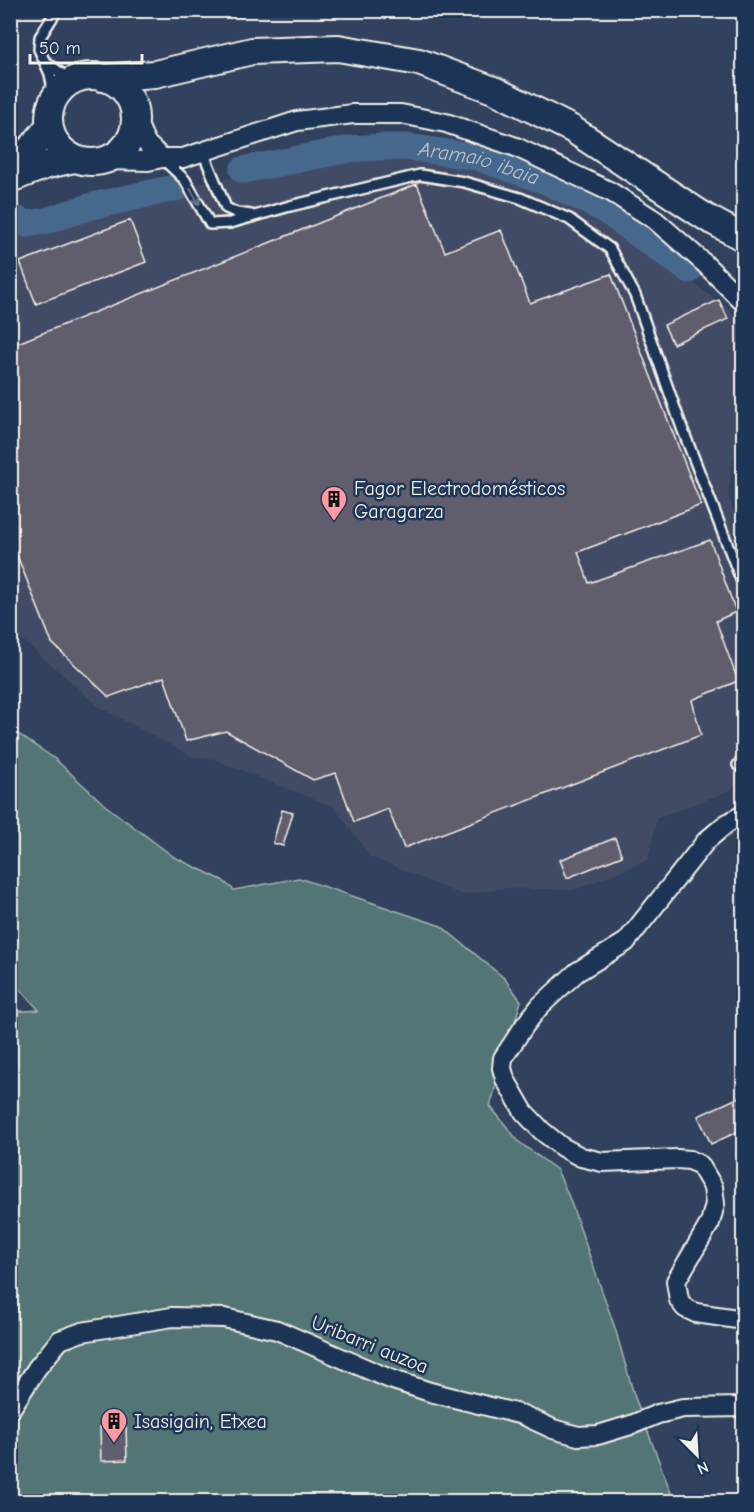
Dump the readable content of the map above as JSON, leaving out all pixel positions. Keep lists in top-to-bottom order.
{
  "streets": {
    "street": ["Uribarri auzoa"]
  },
  "water": ["Aramaio ibaia"],
  "places": {
    "building": ["Fagor Electrodomésticos Garagarza", "Isasigain, Etxea"]
  },
  "scale_bar": "50 m",
  "north": "bottom right"
}
